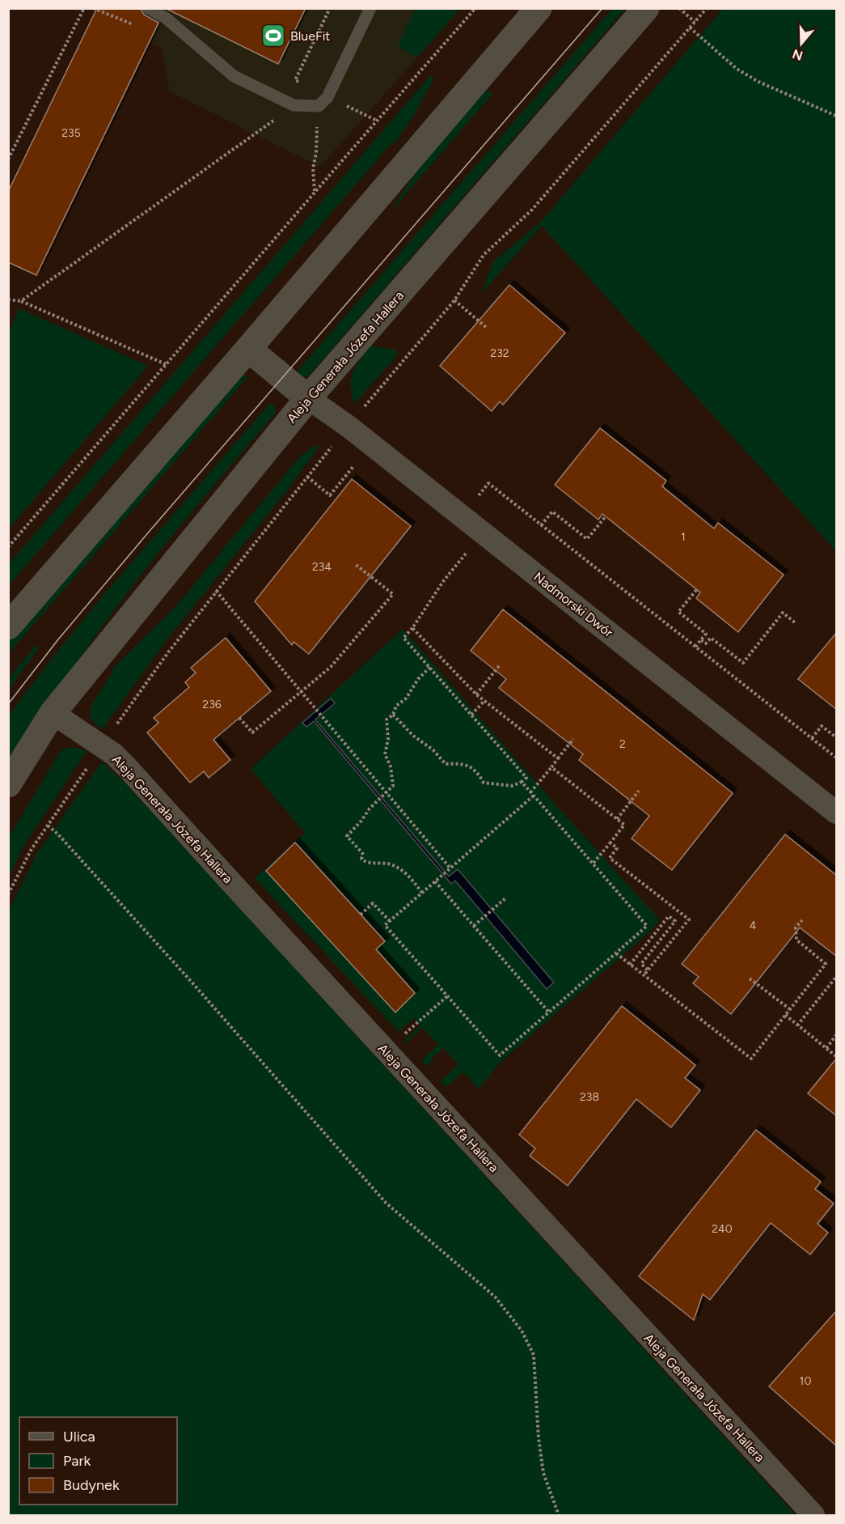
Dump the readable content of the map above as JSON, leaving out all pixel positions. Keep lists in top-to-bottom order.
{
  "streets": {
    "street": ["Aleja Generała Józefa Hallera", "Nadmorski Dwór"]
  },
  "crossings": [
    ["Aleja Generała Józefa Hallera", "Nadmorski Dwór"]
  ],
  "places": {
    "sports": ["BlueFit"]
  },
  "house_numbers": [
    "235",
    "232",
    "1",
    "234",
    "236",
    "2",
    "4",
    "238",
    "240",
    "10"
  ],
  "legend": ["Ulica", "Park", "Budynek"],
  "north": "bottom"
}
